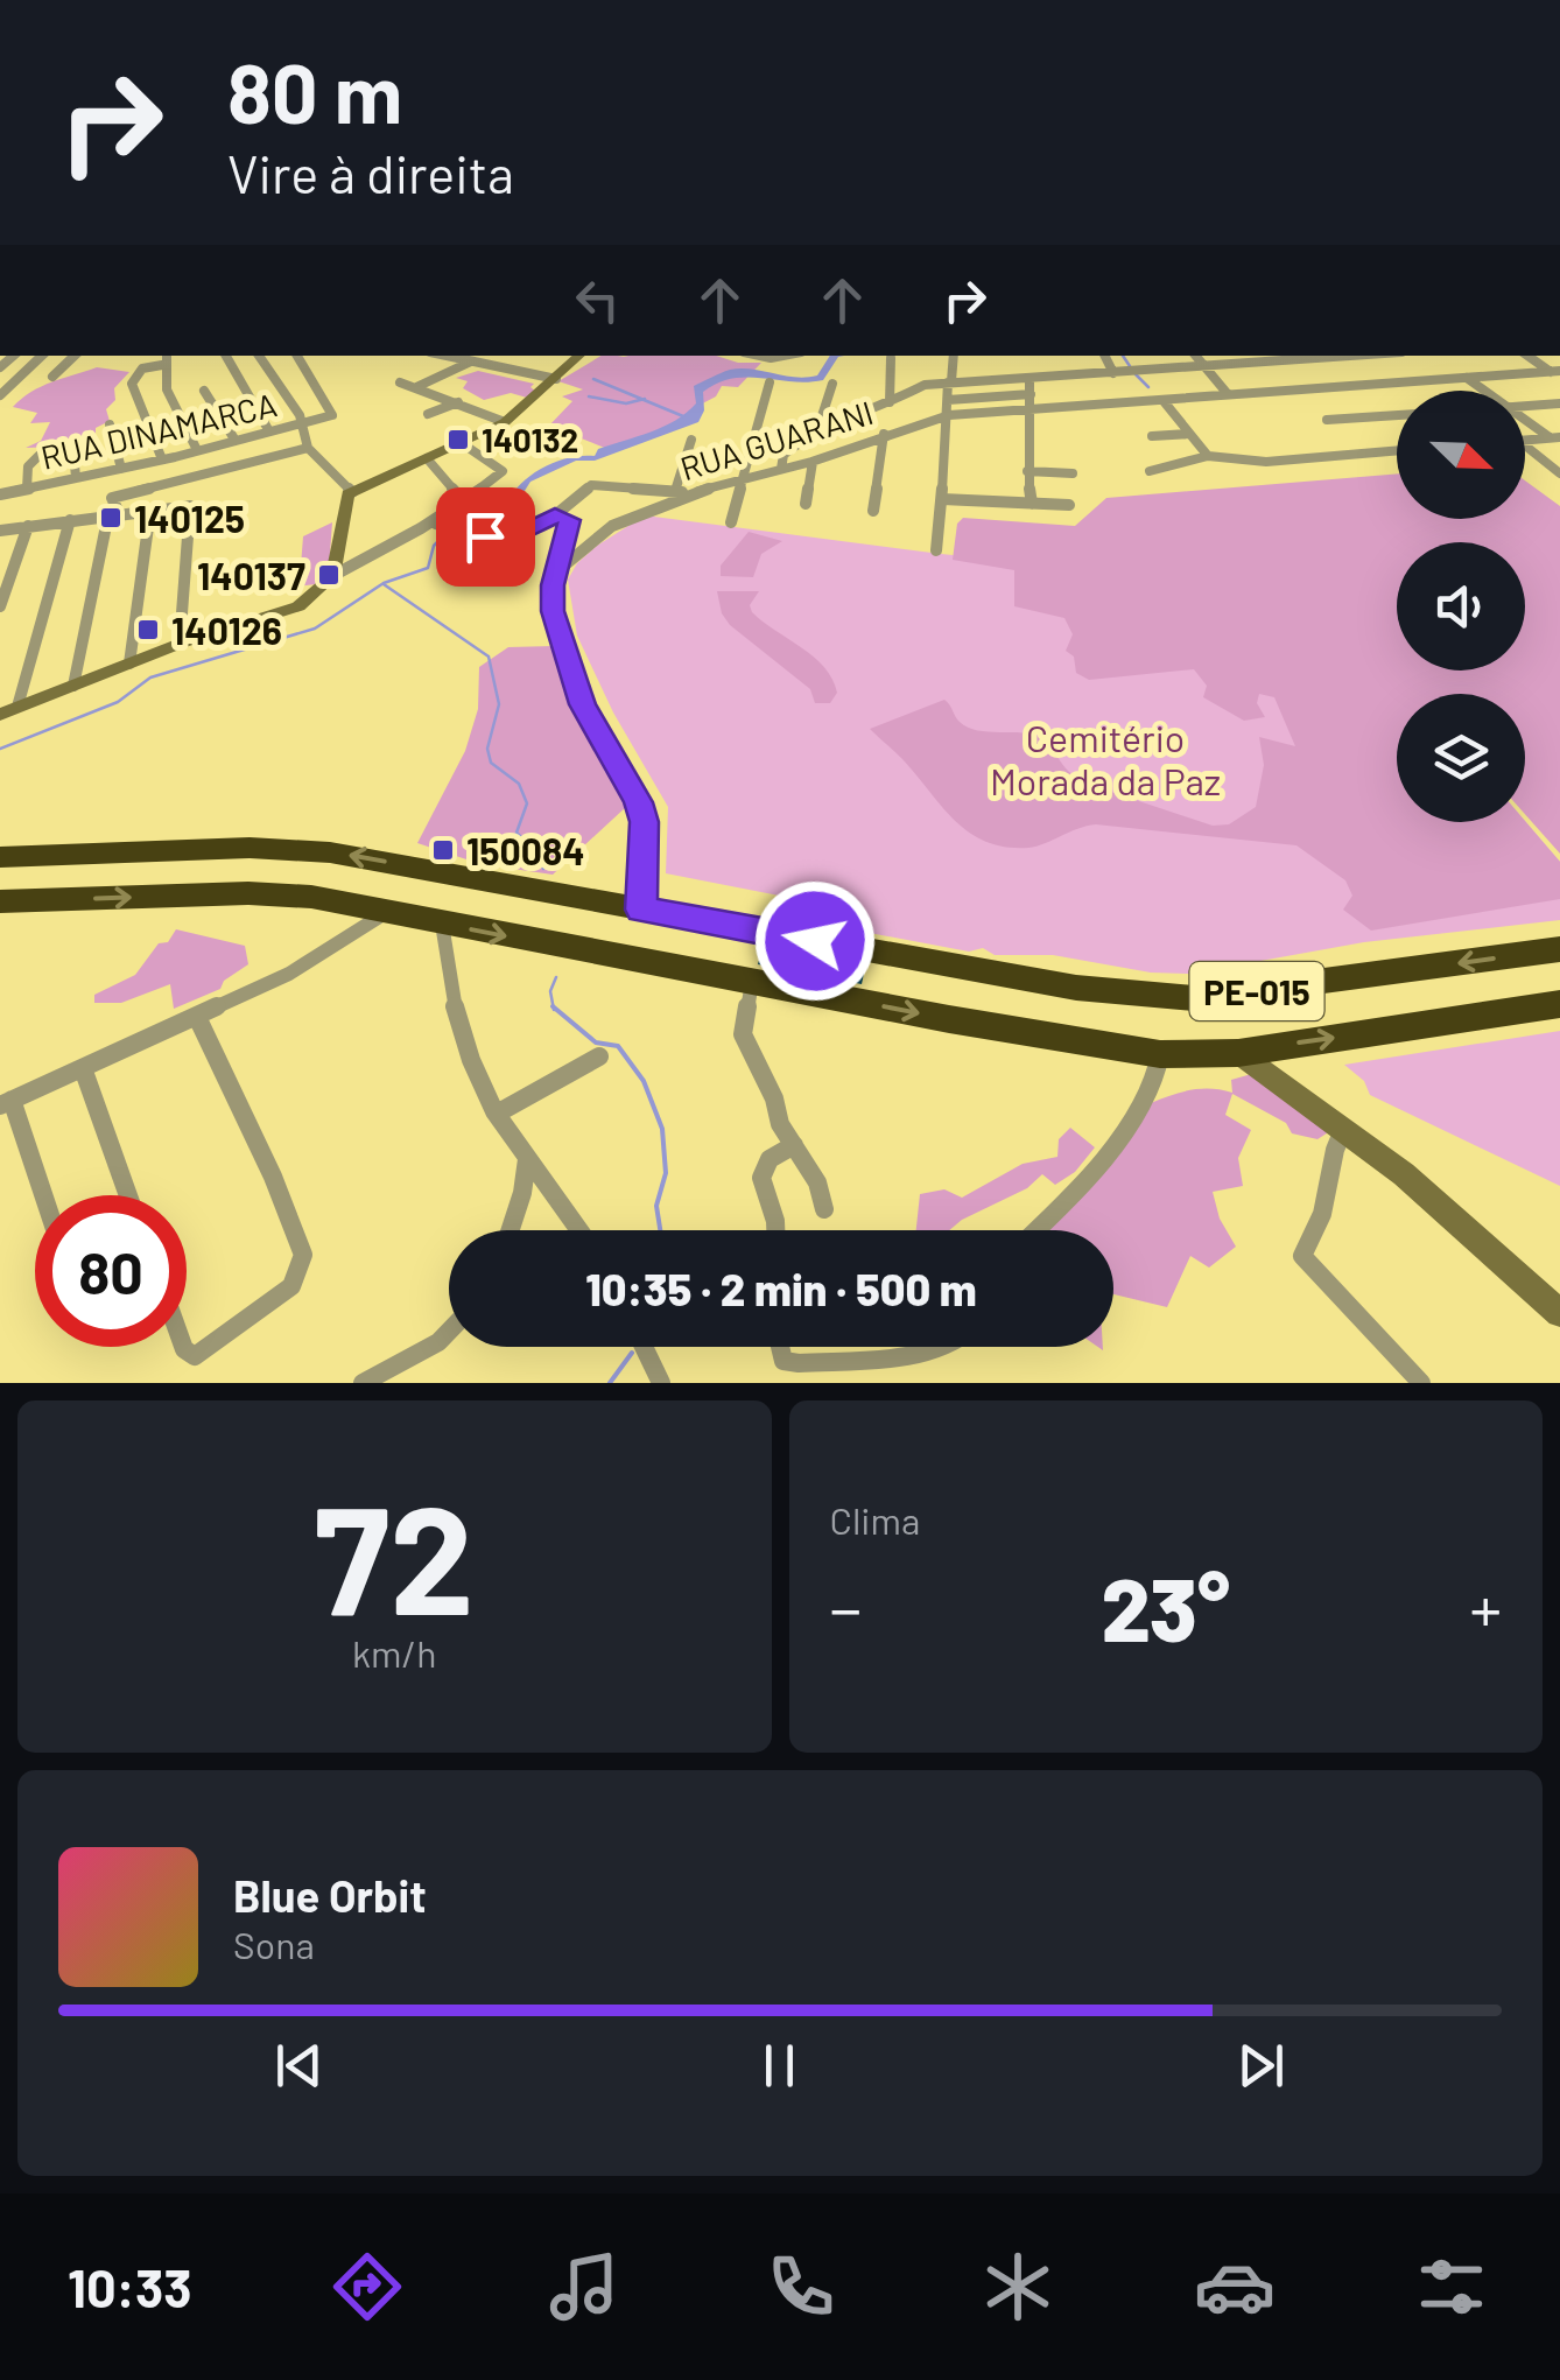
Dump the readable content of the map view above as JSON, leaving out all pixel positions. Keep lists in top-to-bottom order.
{
  "streets": {
    "highway": ["PE-015"],
    "street": ["RUA DINAMARCA", "RUA GUARANI"]
  },
  "parks": ["Cemitério Morada da Paz"],
  "places": {
    "transit": [
      "140132",
      "140125",
      "140137",
      "140126",
      "150084"
    ]
  },
  "north": "bottom right",
  "page": {
    "turn": ["80 m", "Vire à direita"],
    "limit": "80",
    "trip": "10:35 · 2 min · 500 m",
    "tile": [
      ["72", "km/h"],
      "Clima"
    ],
    "heat": ["−", "23°", "+"],
    "song": ["Blue Orbit", "Sona"],
    "tabs": "10:33"
  }
}
